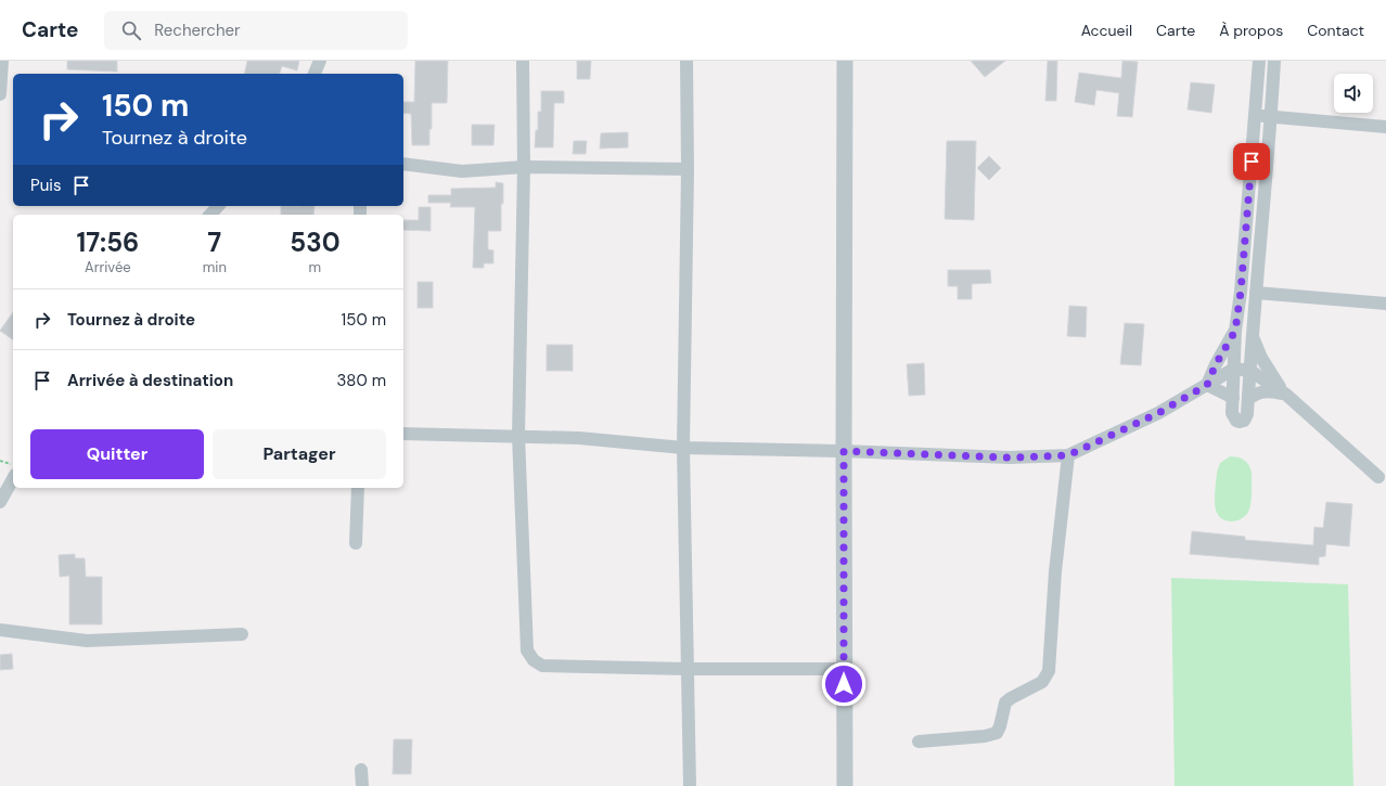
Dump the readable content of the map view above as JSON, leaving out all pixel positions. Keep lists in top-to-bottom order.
{
  "page": {
    "header": "Carte",
    "search": "Rechercher",
    "nav": [
      "Accueil",
      "Carte",
      "À propos",
      "Contact"
    ],
    "turn": ["150 m", "Tournez à droite"],
    "then": "Puis",
    "eta": [
      "17:56",
      "Arrivée",
      "7",
      "min",
      "530",
      "m"
    ],
    "list": [
      {
        "name": "Tournez à droite",
        "value": "150 m"
      },
      {
        "name": "Arrivée à destination",
        "value": "380 m"
      }
    ],
    "buttons": ["Quitter", "Partager"]
  }
}
